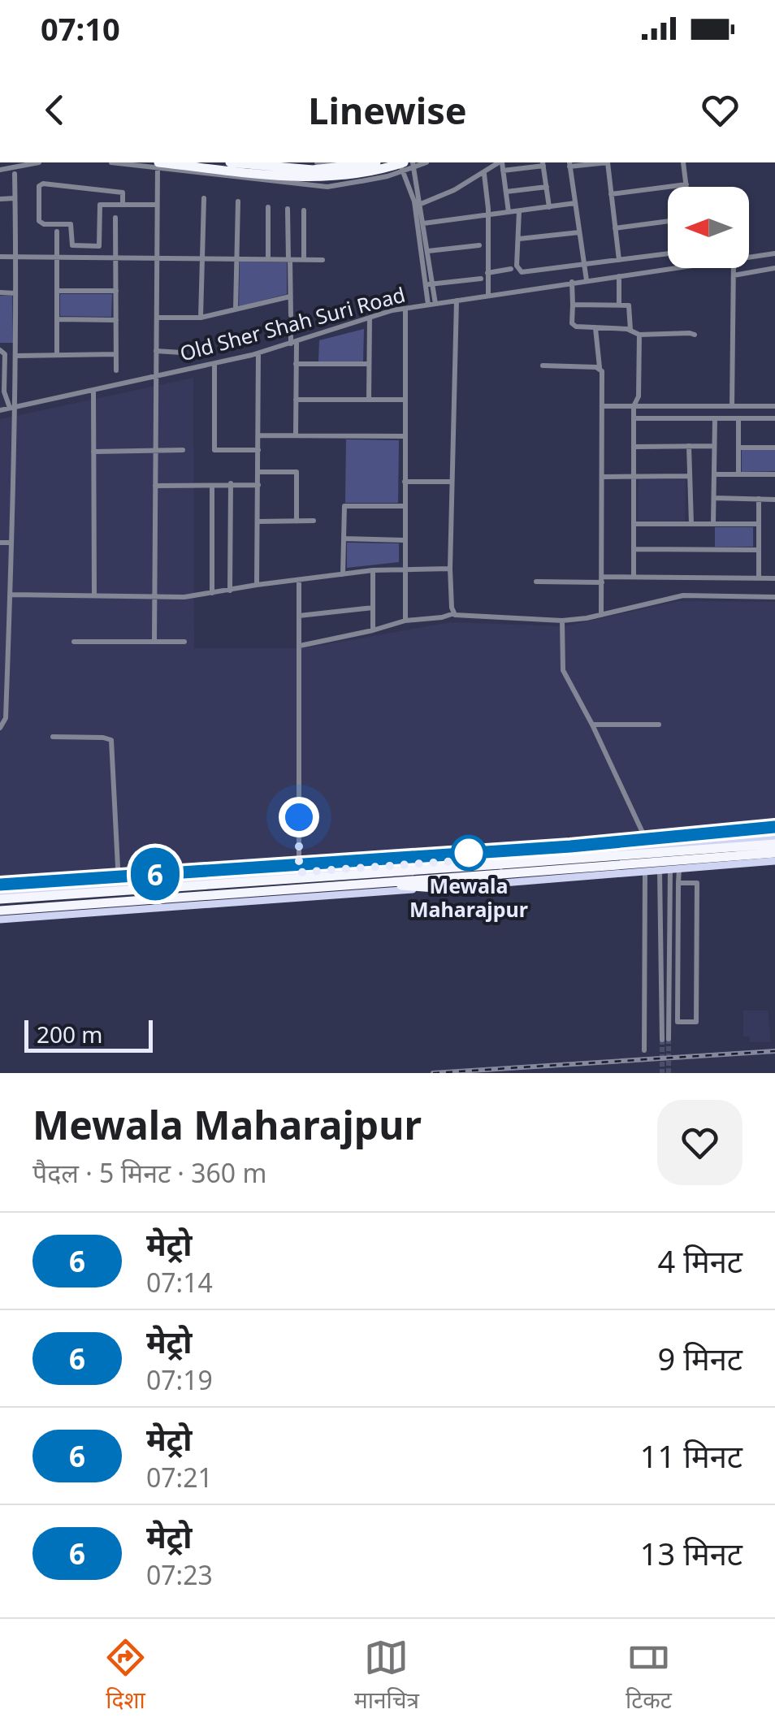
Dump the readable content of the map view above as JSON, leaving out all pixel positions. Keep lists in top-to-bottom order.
{
  "streets": {
    "street": ["Old Sher Shah Suri Road"]
  },
  "places": ["Mewala Maharajpur"],
  "lines": ["metro line 6"],
  "scale_bar": "200 m",
  "north": "left",
  "page": {
    "status": "07:10",
    "header": "Linewise",
    "on_map": "6",
    "scale": "200 m",
    "heading": ["Mewala Maharajpur", "पैदल · 5 मिनट · 360 m"],
    "list": [
      {
        "mark": "6",
        "name": "मेट्रो",
        "note": "07:14",
        "value": "4 मिनट"
      },
      {
        "mark": "6",
        "name": "मेट्रो",
        "note": "07:19",
        "value": "9 मिनट"
      },
      {
        "mark": "6",
        "name": "मेट्रो",
        "note": "07:21",
        "value": "11 मिनट"
      },
      {
        "mark": "6",
        "name": "मेट्रो",
        "note": "07:23",
        "value": "13 मिनट"
      }
    ],
    "tabs": ["दिशा", "मानचित्र", "टिकट"]
  }
}
